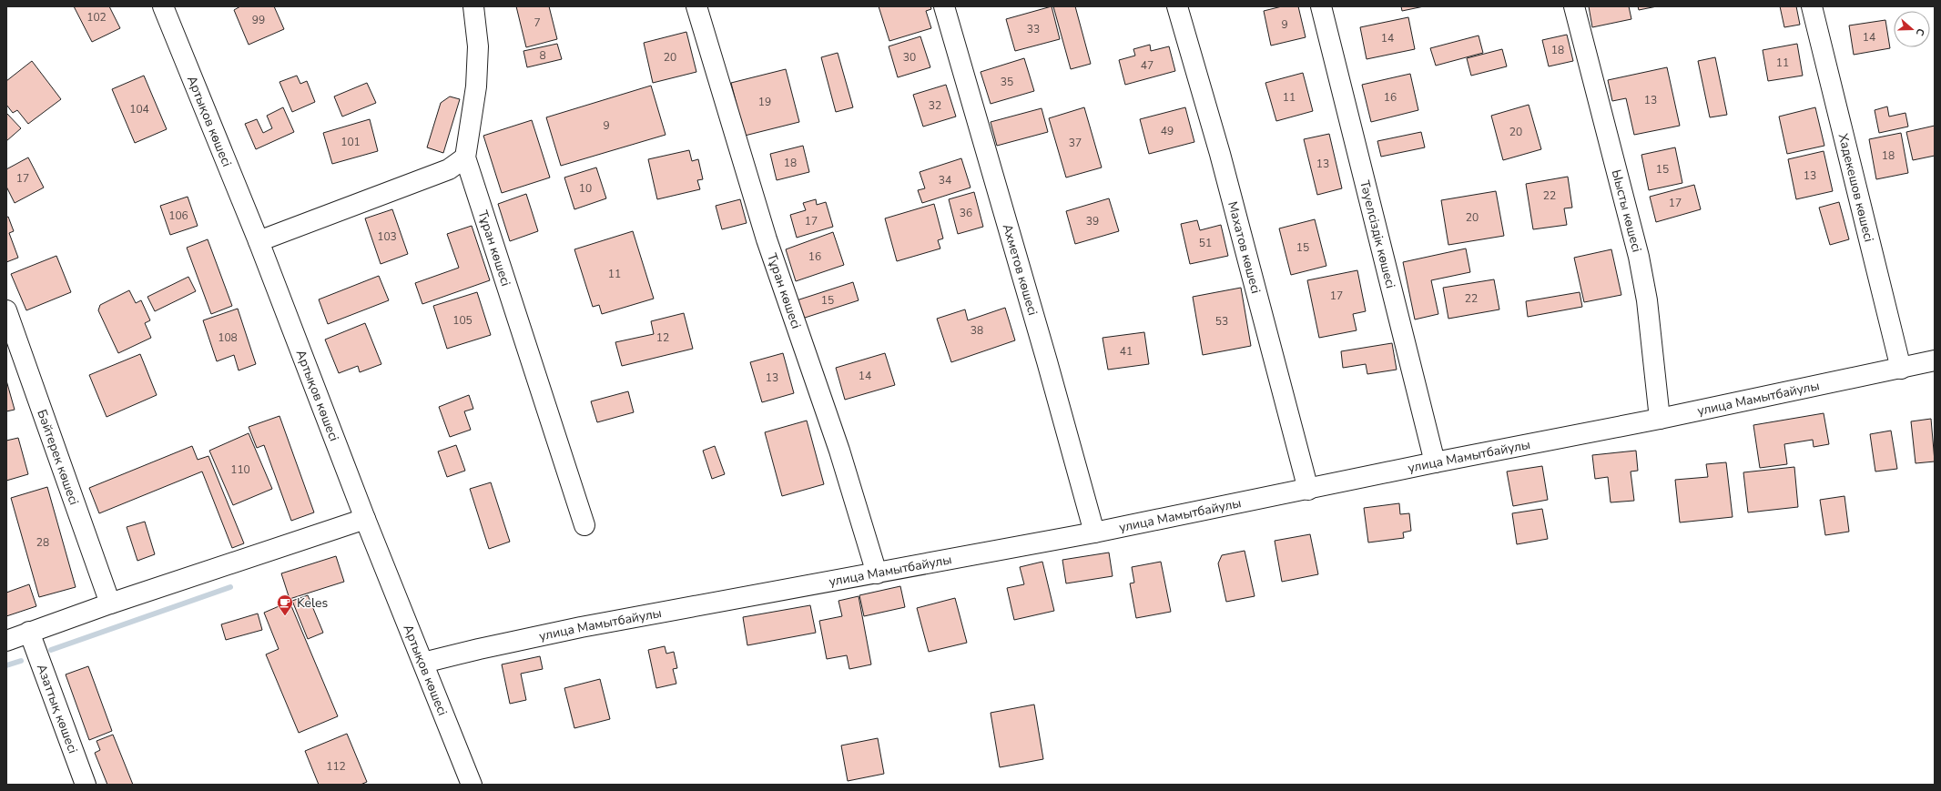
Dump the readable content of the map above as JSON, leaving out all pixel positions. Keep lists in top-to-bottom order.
{
  "streets": {
    "main road": [
      "Артықов көшесі",
      "Хадекешов көшесі",
      "Ыысты көшесі",
      "Тәуелсіздік көшесі",
      "Махатов көшесі",
      "Тұран көшесі",
      "Ахметов көшесі",
      "улица Мамытбайулы",
      "Бәйтерек көшесі",
      "Азаттық көшесі"
    ]
  },
  "crossings": [
    ["Артықов көшесі", "улица Мамытбайулы"],
    ["Хадекешов көшесі", "улица Мамытбайулы"],
    ["Ыысты көшесі", "улица Мамытбайулы"],
    ["Тәуелсіздік көшесі", "улица Мамытбайулы"],
    ["Махатов көшесі", "улица Мамытбайулы"],
    ["Тұран көшесі", "улица Мамытбайулы"],
    ["Ахметов көшесі", "улица Мамытбайулы"]
  ],
  "places": {
    "cafe": ["Keles"]
  },
  "house_numbers": [
    "102",
    "99",
    "7",
    "9",
    "33",
    "14",
    "14",
    "18",
    "8",
    "20",
    "30",
    "11",
    "47",
    "35",
    "11",
    "16",
    "13",
    "19",
    "32",
    "104",
    "9",
    "49",
    "20",
    "101",
    "37",
    "18",
    "18",
    "13",
    "15",
    "13",
    "17",
    "34",
    "10",
    "22",
    "17",
    "36",
    "106",
    "20",
    "17",
    "39",
    "103",
    "51",
    "15",
    "16",
    "11",
    "17",
    "22",
    "15",
    "105",
    "53",
    "38",
    "108",
    "12",
    "41",
    "14",
    "13",
    "110",
    "28",
    "112"
  ],
  "north": "right"
}
